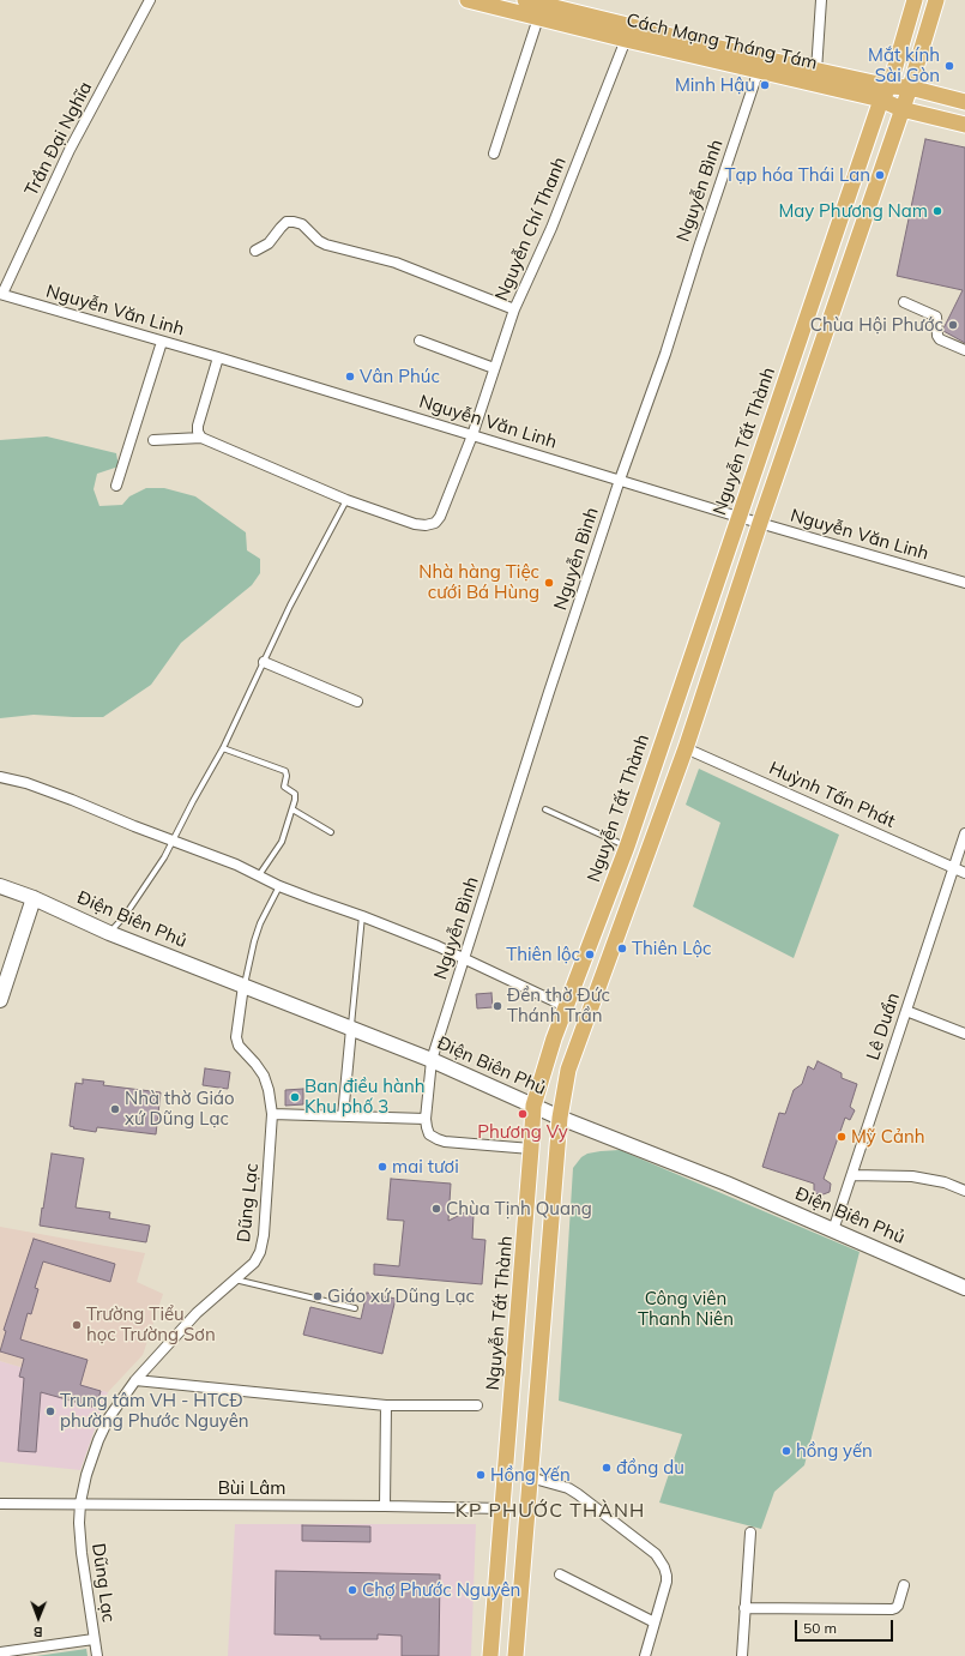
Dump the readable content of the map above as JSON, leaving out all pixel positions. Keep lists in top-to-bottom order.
{
  "streets": {
    "main road": ["Cách Mạng Tháng Tám", "Nguyễn Tất Thành"],
    "street": [
      "Trần Đại Nghĩa",
      "Nguyễn Bình",
      "Nguyễn Chí Thanh",
      "Nguyễn Văn Linh",
      "Huỳnh Tấn Phát",
      "Điện Biên Phủ",
      "Lê Duẩn",
      "Dũng Lạc",
      "Bùi Lâm"
    ]
  },
  "crossings": [
    ["Cách Mạng Tháng Tám", "Nguyễn Bình"],
    ["Cách Mạng Tháng Tám", "Nguyễn Chí Thanh"],
    ["Cách Mạng Tháng Tám", "Nguyễn Tất Thành"],
    ["Trần Đại Nghĩa", "Nguyễn Văn Linh"],
    ["Nguyễn Bình", "Nguyễn Văn Linh"],
    ["Nguyễn Bình", "Điện Biên Phủ"],
    ["Nguyễn Chí Thanh", "Nguyễn Văn Linh"],
    ["Nguyễn Văn Linh", "Nguyễn Tất Thành"],
    ["Nguyễn Tất Thành", "Điện Biên Phủ"],
    ["Nguyễn Tất Thành", "Bùi Lâm"],
    ["Huỳnh Tấn Phát", "Lê Duẩn"],
    ["Điện Biên Phủ", "Lê Duẩn"],
    ["Điện Biên Phủ", "Dũng Lạc"],
    ["Dũng Lạc", "Bùi Lâm"]
  ],
  "districts": ["KP PHƯỚC THÀNH"],
  "parks": ["Công viên Thanh Niên"],
  "places": [
    "Mắt kính Sài Gòn",
    "Minh Hậu",
    "Tạp hóa Thái Lan",
    "May Phương Nam",
    "Chùa Hội Phước",
    "Vân Phúc",
    "Nhà hàng Tiệc cưới Bá Hùng",
    "Thiên Lộc",
    "Thiên lộc",
    "Đền thờ Đức Thánh Trần",
    "Ban điều hành Khu phố 3",
    "Nhà thờ Giáo xứ Dũng Lạc",
    "Phương Vy",
    "Mỹ Cảnh",
    "mai tươi",
    "Chùa Tịnh Quang",
    "Giáo xứ Dũng Lạc",
    "Trường Tiểu học Trường Sơn",
    "Trung tâm VH - HTCĐ phường Phước Nguyên",
    "hồng yến",
    "đồng du",
    "Hồng Yến",
    "Chợ Phước Nguyên"
  ],
  "scale_bar": "50 m",
  "north": "bottom"
}
